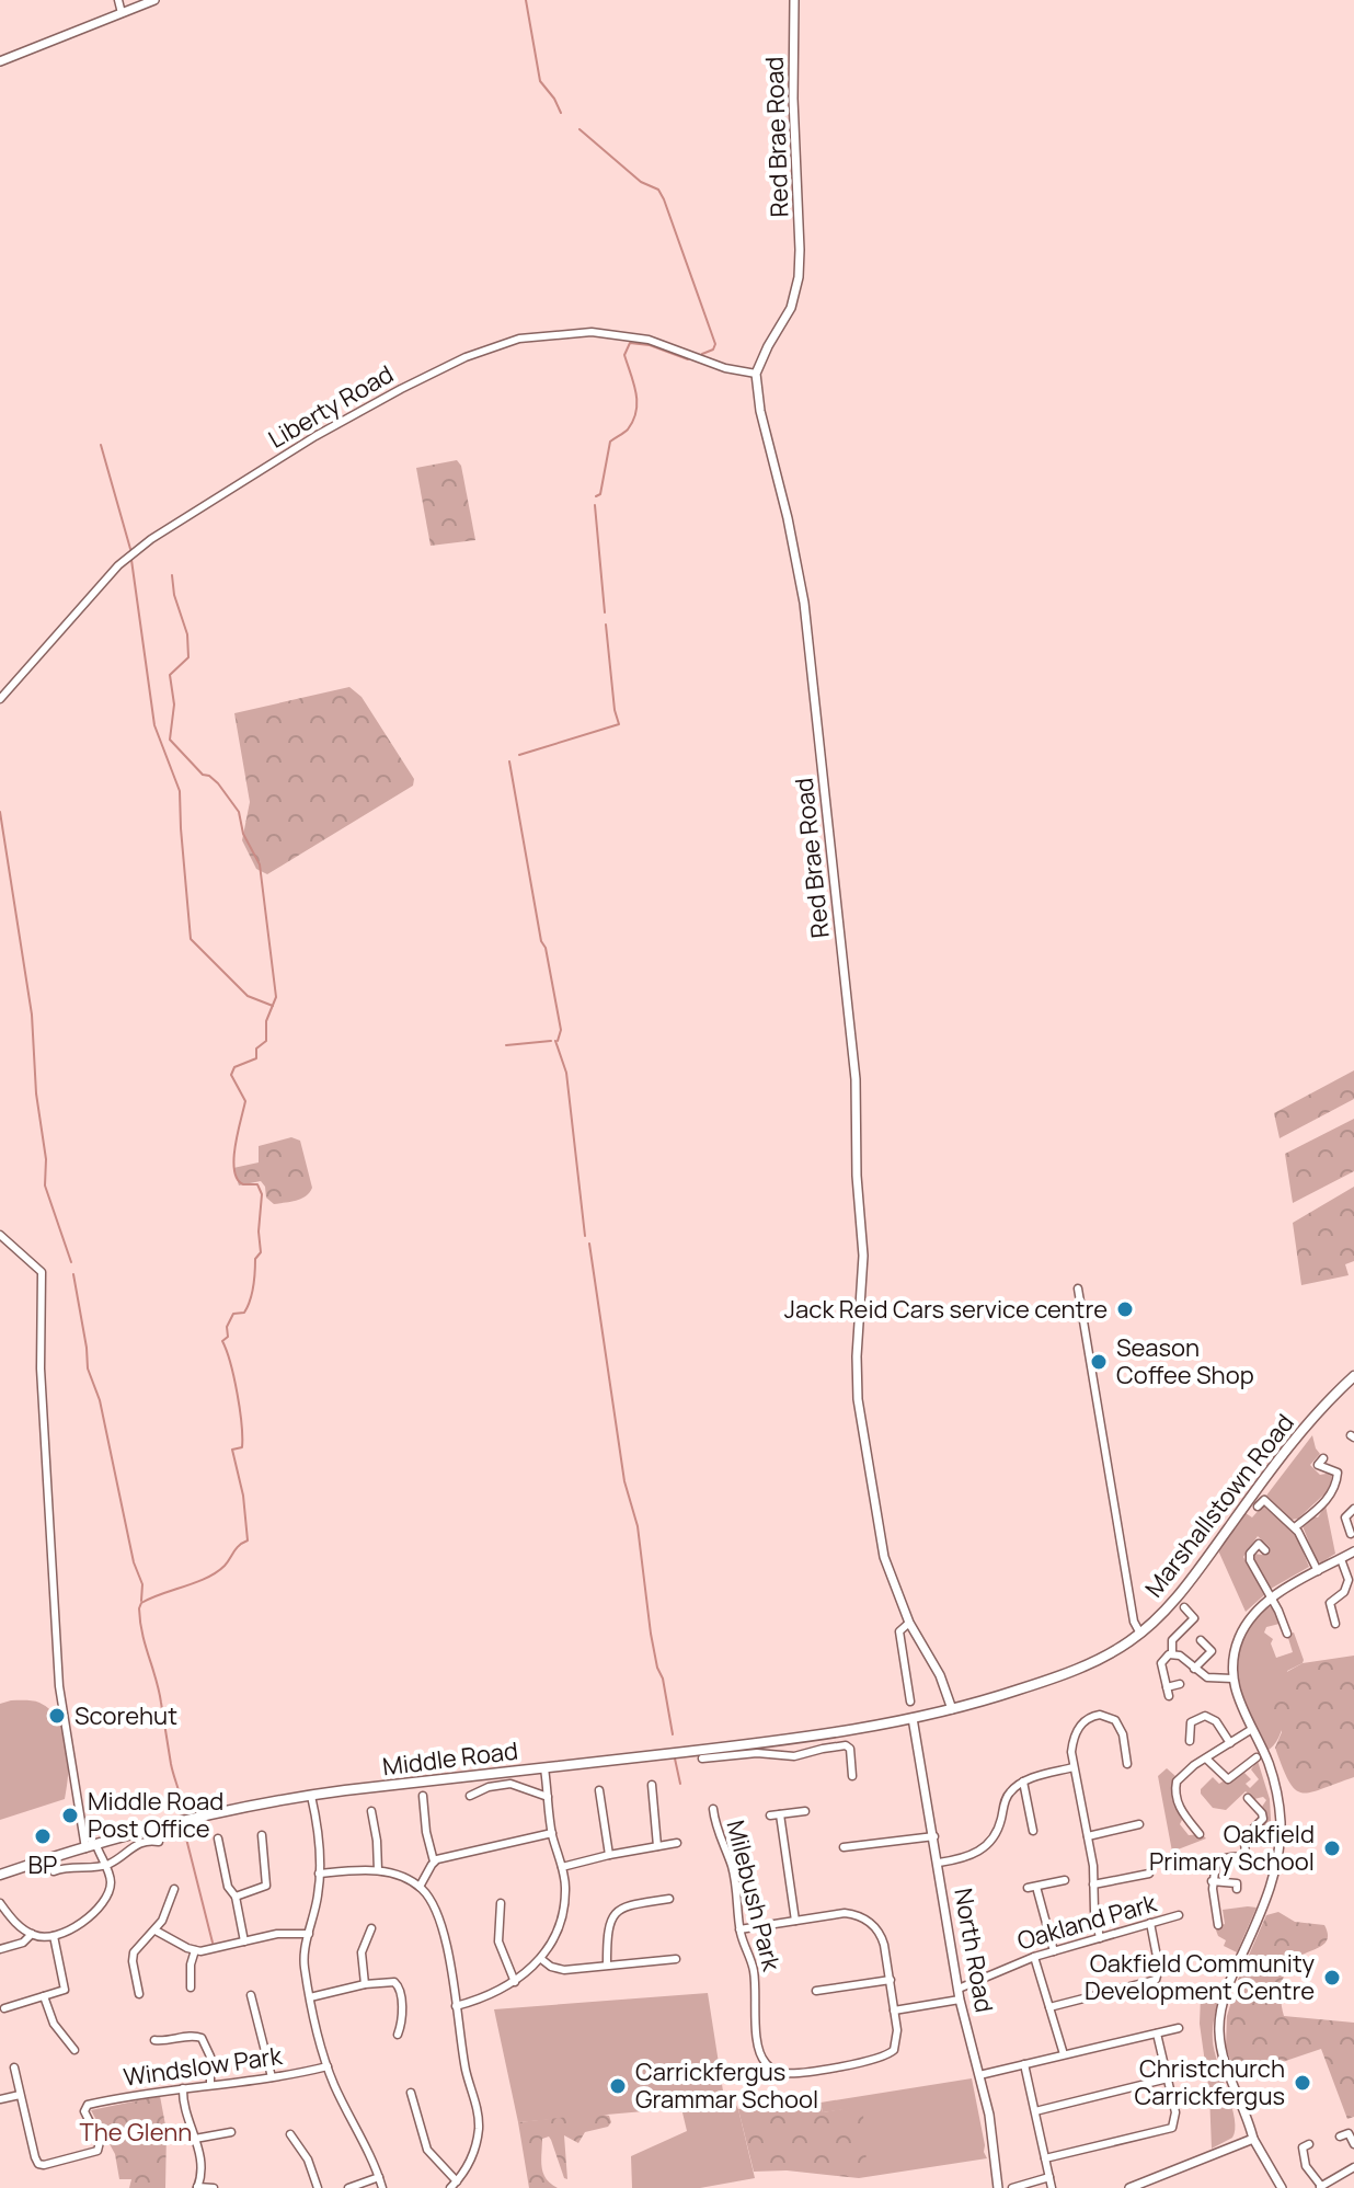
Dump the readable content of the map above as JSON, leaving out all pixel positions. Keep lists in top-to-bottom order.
{
  "streets": {
    "main road": ["Marshallstown Road", "Middle Road"],
    "street": [
      "Red Brae Road",
      "Liberty Road",
      "Milebush Park",
      "Oakland Park",
      "North Road",
      "Windslow Park"
    ]
  },
  "crossings": [
    ["Red Brae Road", "Liberty Road"],
    ["Red Brae Road", "Marshallstown Road"],
    ["Marshallstown Road", "Middle Road"],
    ["Marshallstown Road", "North Road"],
    ["Middle Road", "North Road"],
    ["Oakland Park", "North Road"]
  ],
  "parks": ["The Glenn"],
  "places": [
    "Jack Reid Cars service centre",
    "Season Coffee Shop",
    "Scorehut",
    "Middle Road Post Office",
    "BP",
    "Oakfield Primary School",
    "Oakfield Community Development Centre",
    "Christchurch Carrickfergus",
    "Carrickfergus Grammar School"
  ]
}
